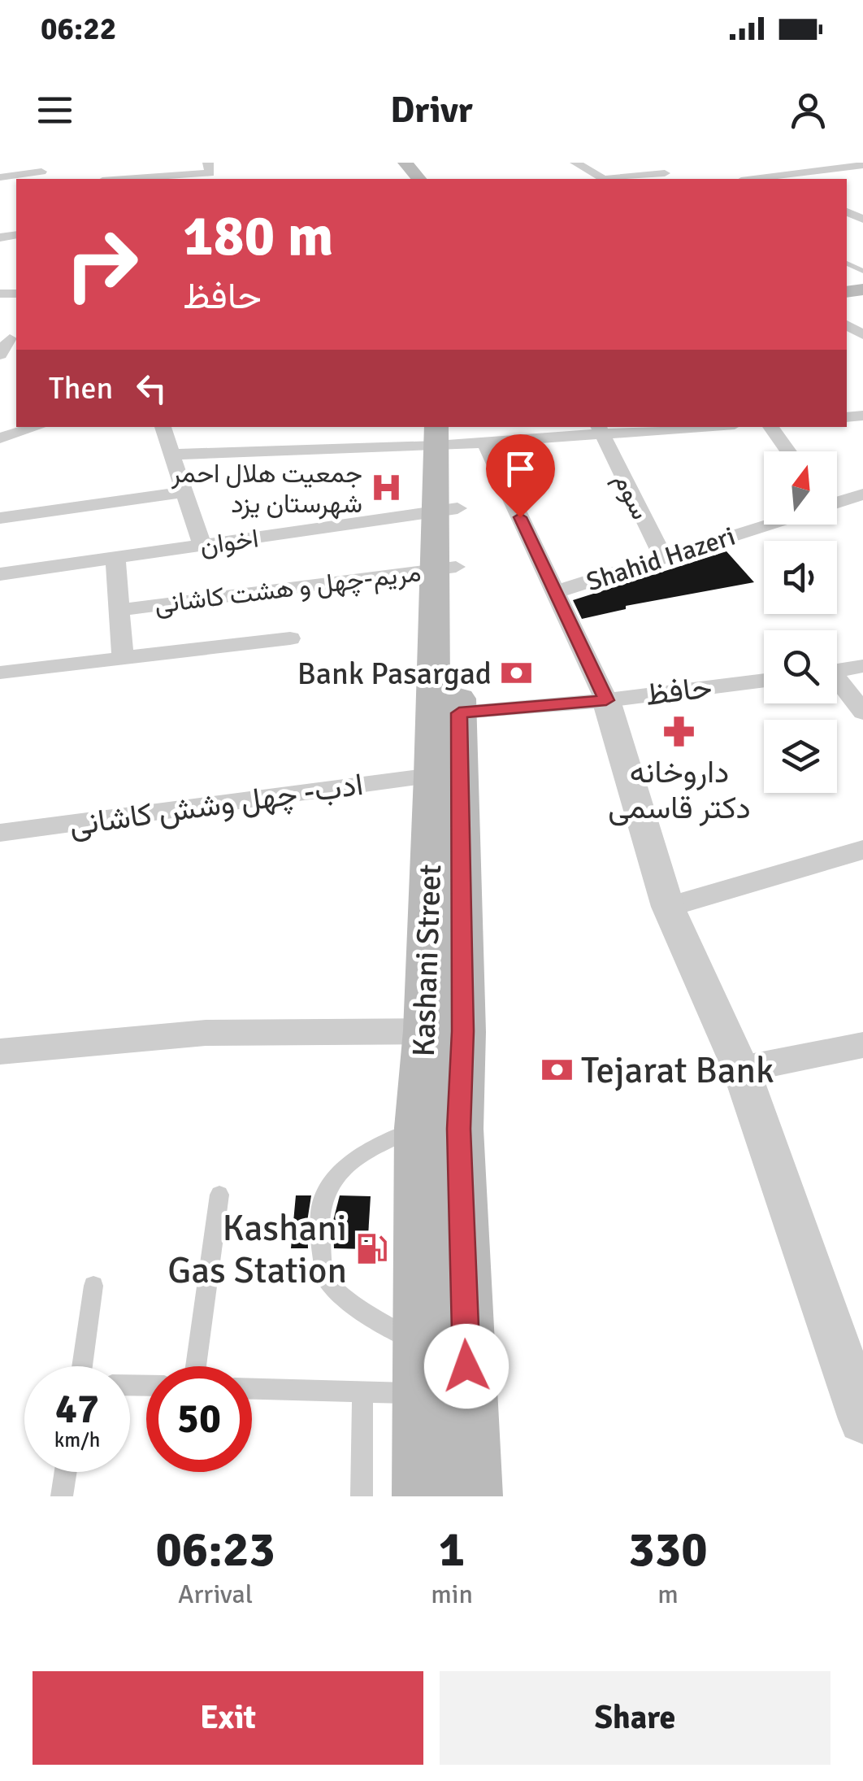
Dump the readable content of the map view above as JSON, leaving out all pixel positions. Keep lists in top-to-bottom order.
{
  "streets": {
    "main road": ["Kashani Street"],
    "street": [
      "سوم",
      "اخوان",
      "Shahid Hazeri",
      "مریم-چهل و هشت کاشانی",
      "حافظ",
      "ادب- چهل وشش کاشانی"
    ]
  },
  "crossings": [
    ["سوم", "Shahid Hazeri"],
    ["اخوان", "Kashani Street"],
    ["مریم-چهل و هشت کاشانی", "Kashani Street"],
    ["حافظ", "Kashani Street"],
    ["ادب- چهل وشش کاشانی", "Kashani Street"]
  ],
  "places": {
    "hospital": ["جمعیت هلال احمر شهرستان یزد"],
    "bank": ["Bank Pasargad", "Tejarat Bank"],
    "pharmacy": ["داروخانه دکتر قاسمی"],
    "fuel station": ["Kashani Gas Station"]
  },
  "north": "top",
  "page": {
    "status": "06:22",
    "header": "Drivr",
    "turn": ["180 m", "حافظ"],
    "then": "Then",
    "speed": "47 km/h",
    "limit": "50",
    "eta": [
      "06:23",
      "Arrival",
      "1",
      "min",
      "330",
      "m"
    ],
    "buttons": ["Exit", "Share"]
  }
}
